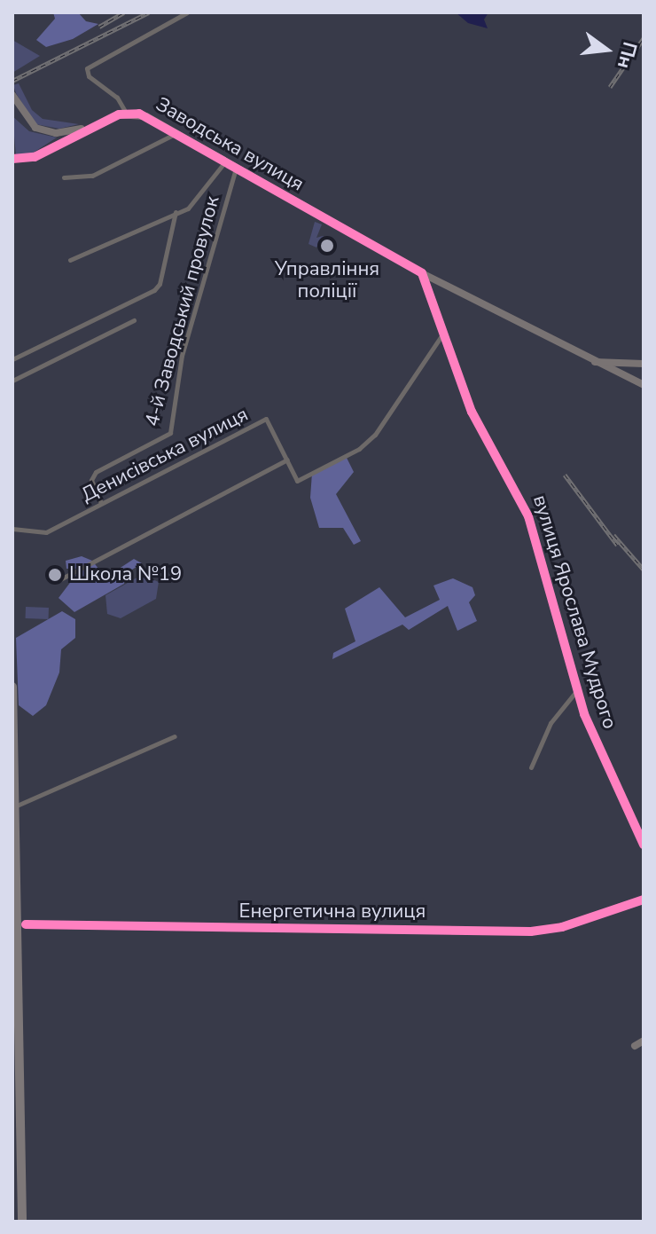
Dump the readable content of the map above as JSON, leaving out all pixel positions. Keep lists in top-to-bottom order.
{
  "streets": {
    "main road": ["Заводська вулиця", "вулиця Ярослава Мудрого"],
    "street": ["4-й Заводський провулок", "Денисівська вулиця", "Енергетична вулиця"]
  },
  "crossings": [
    ["Заводська вулиця", "4-й Заводський провулок"],
    ["Заводська вулиця", "вулиця Ярослава Мудрого"],
    ["4-й Заводський провулок", "Денисівська вулиця"],
    ["Денисівська вулиця", "вулиця Ярослава Мудрого"]
  ],
  "places": ["Управління поліції", "Школа №19"],
  "north": "right"
}
